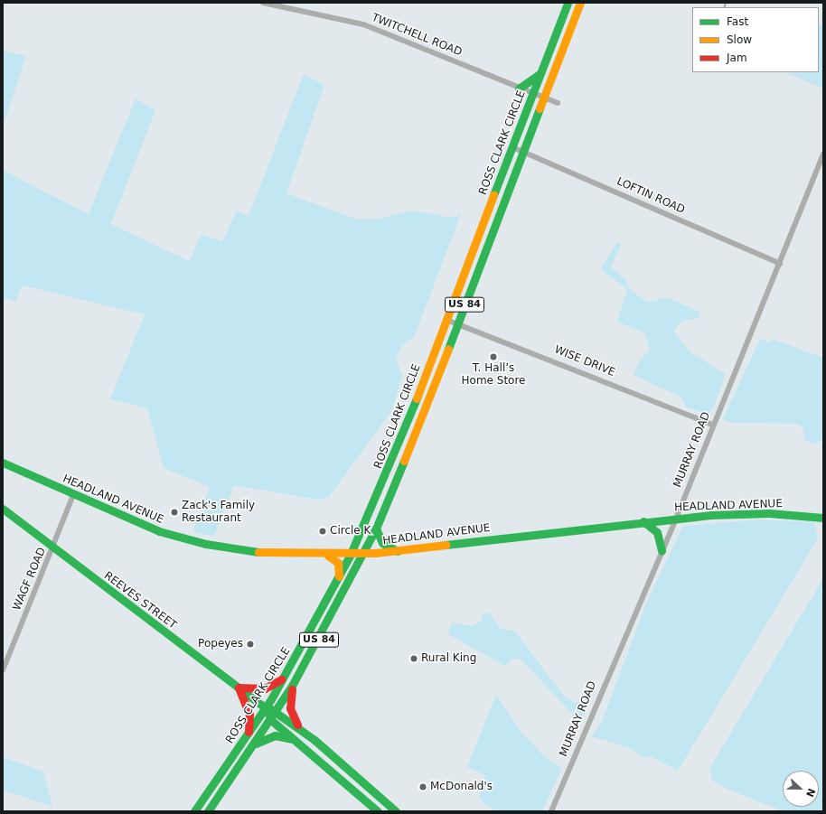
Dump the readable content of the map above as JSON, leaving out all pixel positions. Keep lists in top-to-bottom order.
{
  "streets": {
    "main road": [
      "ROSS CLARK CIRCLE",
      "US 84",
      "HEADLAND AVENUE",
      "REEVES STREET"
    ],
    "street": [
      "TWITCHELL ROAD",
      "LOFTIN ROAD",
      "WISE DRIVE",
      "MURRAY ROAD",
      "WAGF ROAD"
    ]
  },
  "crossings": [
    ["TWITCHELL ROAD", "ROSS CLARK CIRCLE"],
    ["ROSS CLARK CIRCLE", "LOFTIN ROAD"],
    ["ROSS CLARK CIRCLE", "WISE DRIVE"],
    ["ROSS CLARK CIRCLE", "HEADLAND AVENUE"],
    ["ROSS CLARK CIRCLE", "REEVES STREET"],
    ["LOFTIN ROAD", "MURRAY ROAD"],
    ["WISE DRIVE", "MURRAY ROAD"],
    ["MURRAY ROAD", "HEADLAND AVENUE"],
    ["HEADLAND AVENUE", "WAGF ROAD"],
    ["WAGF ROAD", "REEVES STREET"]
  ],
  "places": [
    "T. Hall’s Home Store",
    "Zack's Family Restaurant",
    "Circle K",
    "Popeyes",
    "Rural King",
    "McDonald's"
  ],
  "legend": ["Fast", "Slow", "Jam"],
  "north": "right"
}
